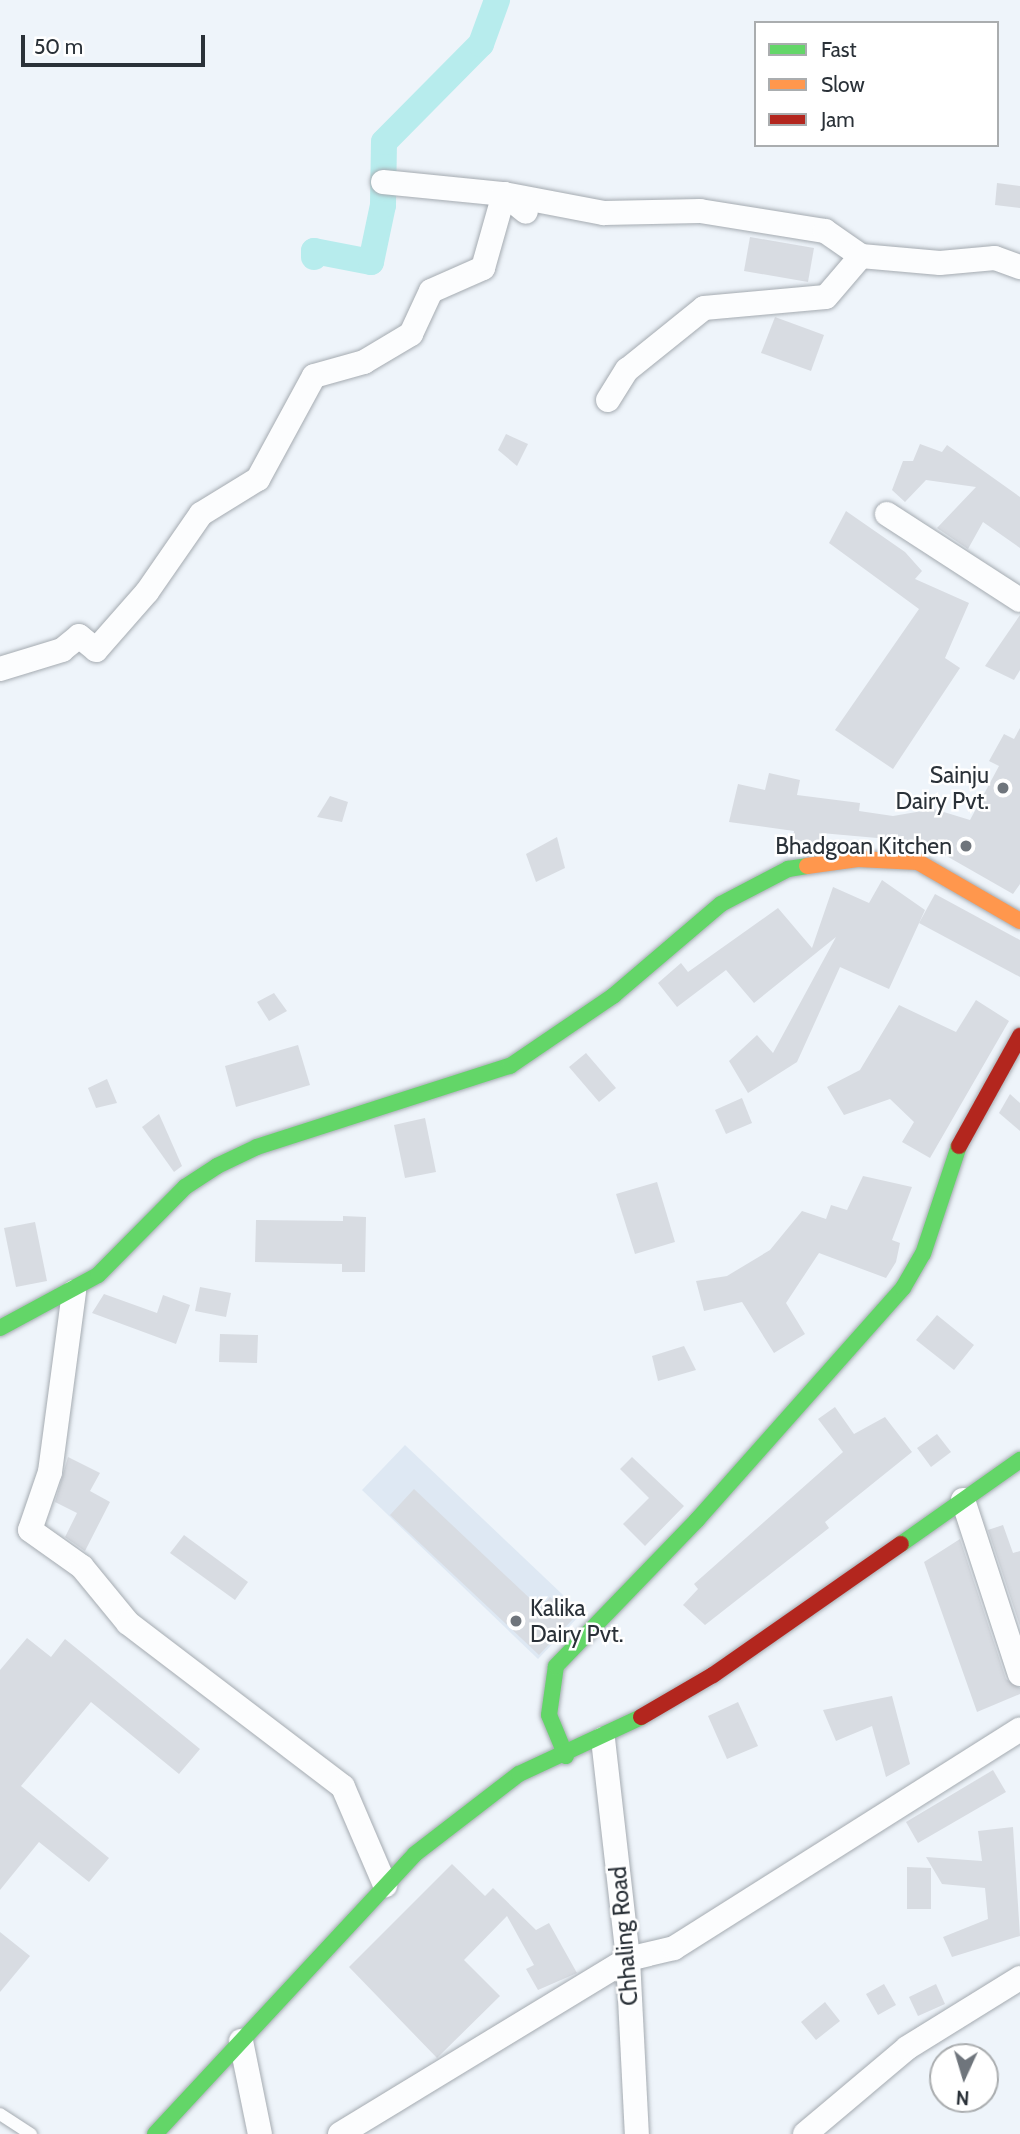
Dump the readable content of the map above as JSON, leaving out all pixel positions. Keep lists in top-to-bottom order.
{
  "streets": {
    "street": ["Chhaling Road"]
  },
  "places": ["Sainju Dairy Pvt.", "Bhadgoan Kitchen", "Kalika Dairy Pvt."],
  "legend": ["Fast", "Slow", "Jam"],
  "scale_bar": "50 m",
  "north": "bottom"
}
